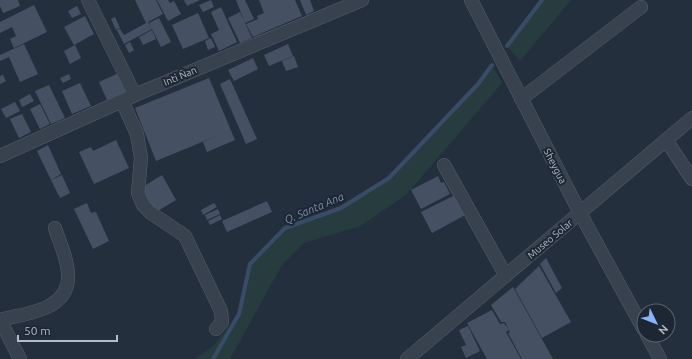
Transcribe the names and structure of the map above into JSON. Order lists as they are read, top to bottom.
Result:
{
  "streets": {
    "street": ["Inti Ñan", "Sheygua", "Museo Solar"]
  },
  "crossings": [
    ["Sheygua", "Museo Solar"]
  ],
  "water": ["Q. Santa Ana"],
  "scale_bar": "50 m",
  "north": "bottom right"
}
